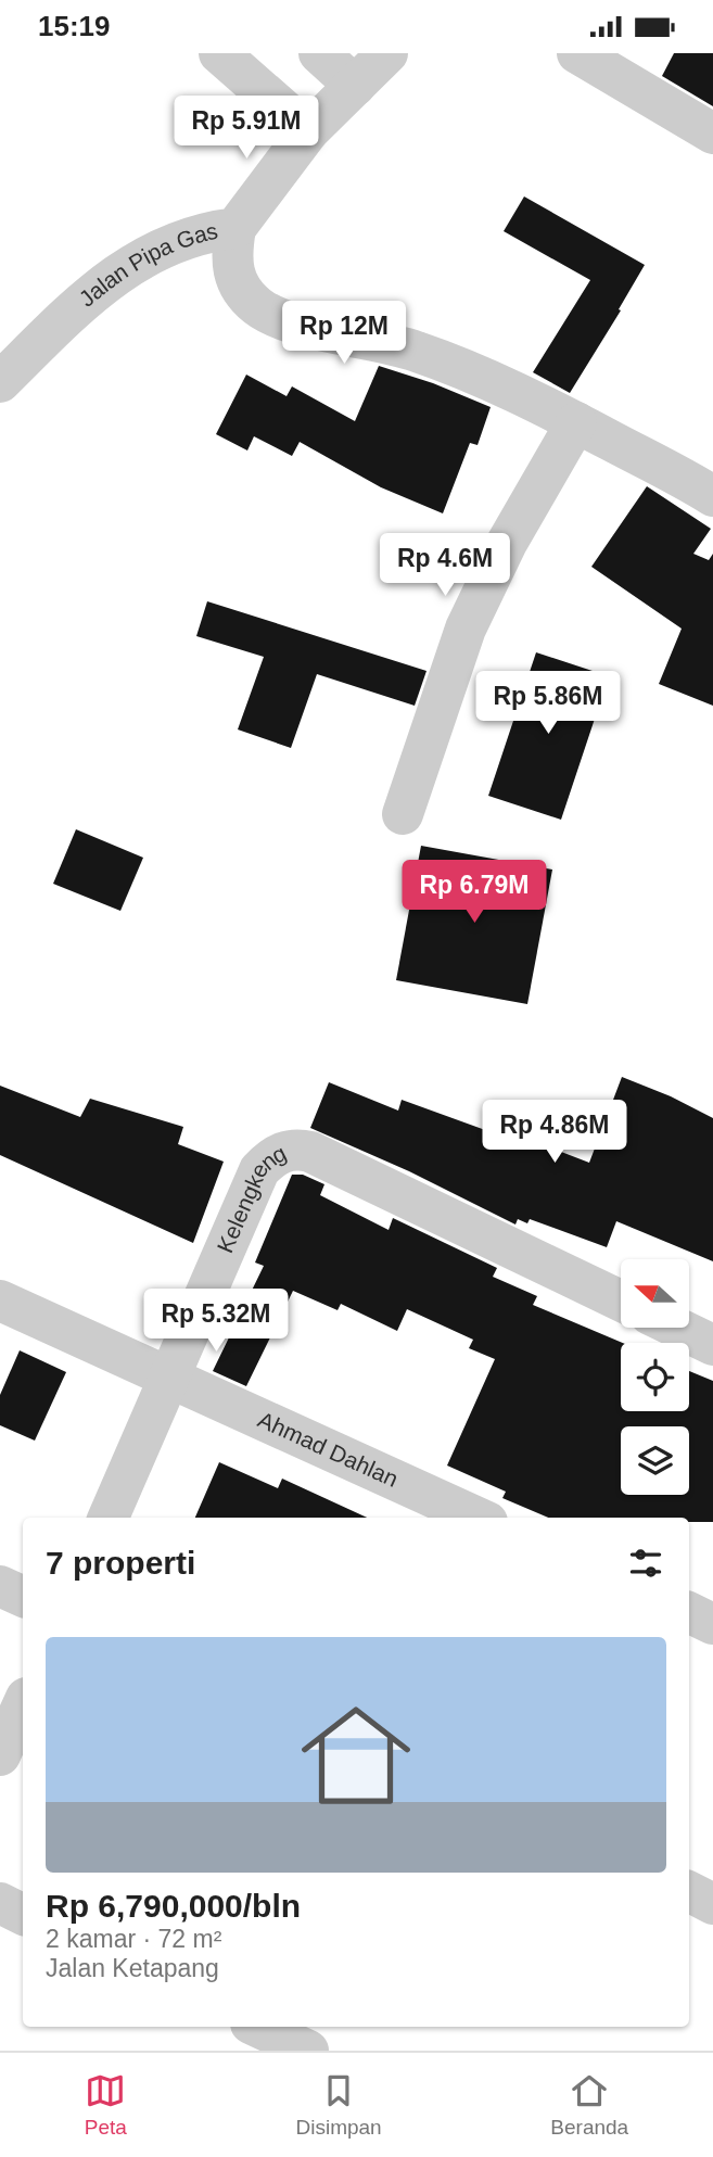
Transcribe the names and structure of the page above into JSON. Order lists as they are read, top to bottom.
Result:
{
  "streets": {
    "street": ["Jalan Pipa Gas", "Kelengkeng", "Ahmad Dahlan"]
  },
  "crossings": [
    ["Kelengkeng", "Ahmad Dahlan"]
  ],
  "north": "left",
  "page": {
    "status": "15:19",
    "price": [
      "Rp 5.91M",
      "Rp 12M",
      "Rp 4.6M",
      "Rp 5.86M",
      "Rp 6.79M",
      "Rp 4.86M",
      "Rp 5.32M"
    ],
    "heading": "7 properti",
    "list": [
      {
        "name": "Rp 6,790,000/bln",
        "note": "2 kamar · 72 m² · Jalan Ketapang"
      }
    ],
    "tabs": ["Peta", "Disimpan", "Beranda"]
  }
}
